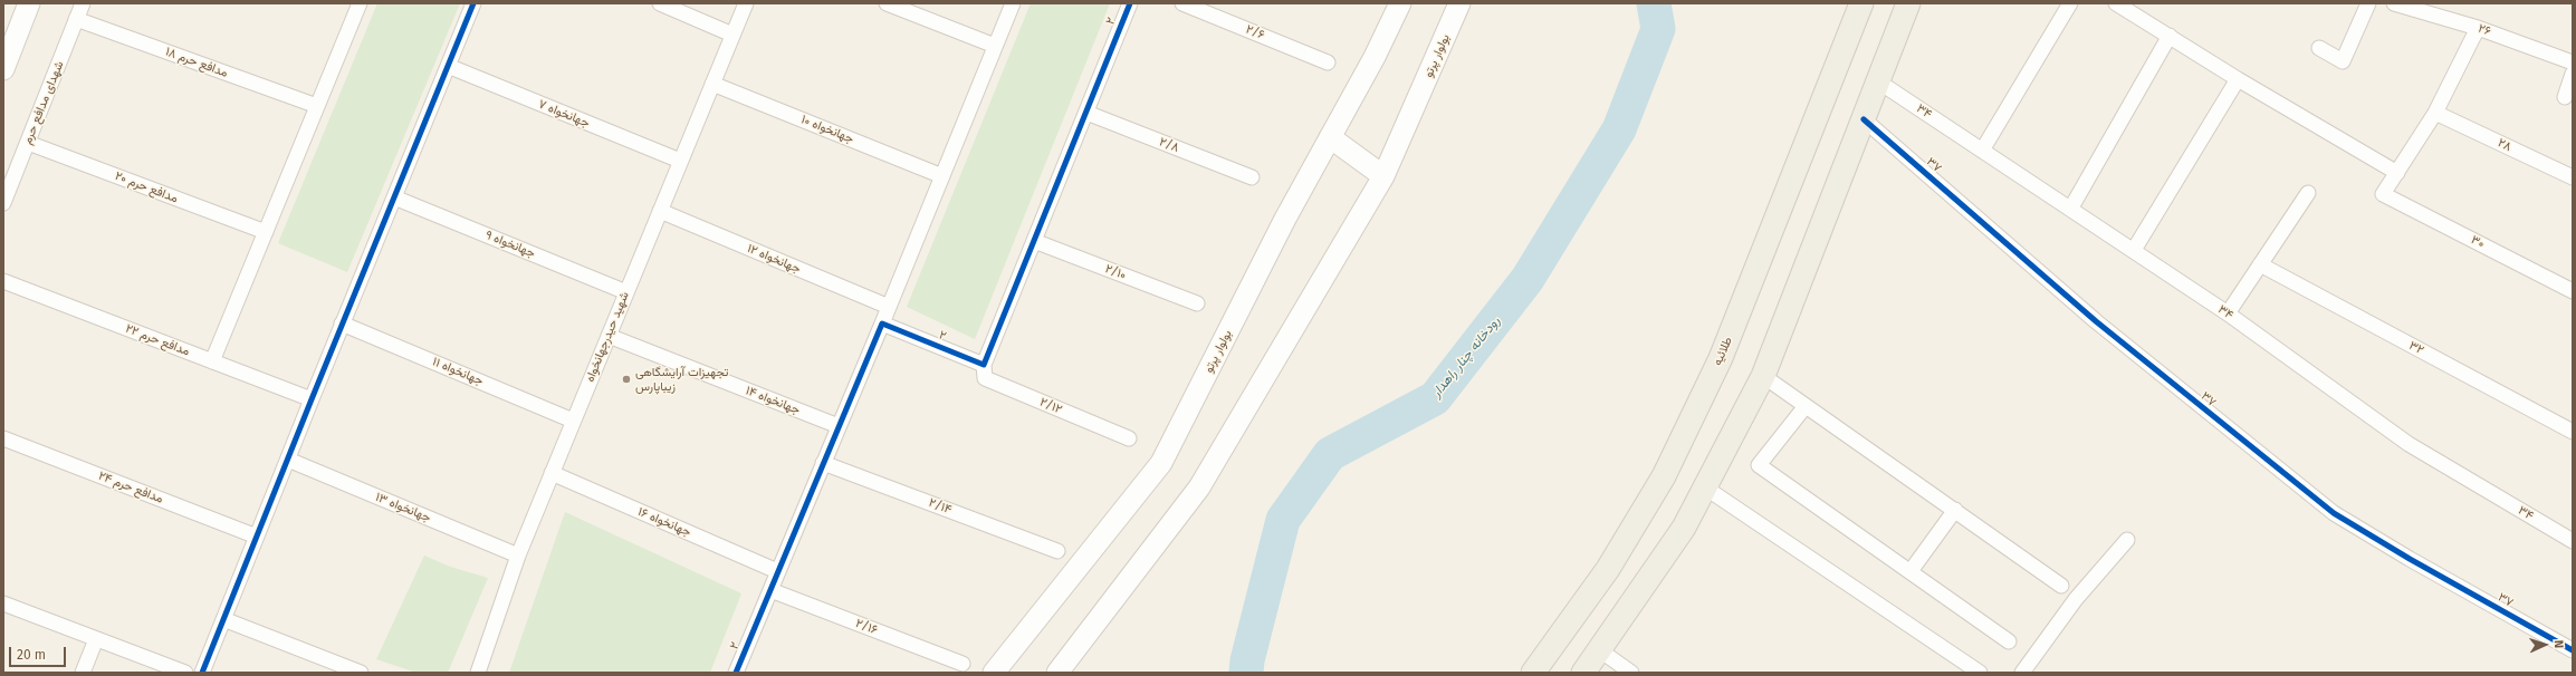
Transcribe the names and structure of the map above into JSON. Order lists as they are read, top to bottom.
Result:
{
  "streets": {
    "main road": ["بولوار پرتو", "طلائیه"],
    "street": [
      "۲",
      "۲۶",
      "۲/۶",
      "مدافع حرم ۱۸",
      "شهدای مدافع حرم",
      "۳۴",
      "جهانخواه ۷",
      "جهانخواه ۱۰",
      "۲/۸",
      "۲۸",
      "۳۷",
      "مدافع حرم ۲۰",
      "۳۰",
      "جهانخواه ۹",
      "جهانخواه ۱۲",
      "۲/۱۰",
      "شهید حیدرجهانخواه",
      "مدافع حرم ۲۲",
      "۳۲",
      "جهانخواه ۱۱",
      "جهانخواه ۱۴",
      "۲/۱۲",
      "مدافع حرم ۲۴",
      "۲/۱۴",
      "جهانخواه ۱۳",
      "جهانخواه ۱۶",
      "۲/۱۶"
    ]
  },
  "crossings": [
    ["۲", "۲/۸"],
    ["۲", "۲/۱۰"],
    ["۲", "جهانخواه ۱۴"],
    ["۲", "۲/۱۲"],
    ["۲", "۲/۱۴"],
    ["۲", "جهانخواه ۱۶"],
    ["۲", "۲/۱۶"],
    ["مدافع حرم ۱۸", "شهدای مدافع حرم"],
    ["شهدای مدافع حرم", "مدافع حرم ۲۰"],
    ["جهانخواه ۷", "شهید حیدرجهانخواه"],
    ["جهانخواه ۱۰", "شهید حیدرجهانخواه"],
    ["جهانخواه ۹", "شهید حیدرجهانخواه"],
    ["جهانخواه ۱۲", "شهید حیدرجهانخواه"],
    ["شهید حیدرجهانخواه", "جهانخواه ۱۱"],
    ["شهید حیدرجهانخواه", "جهانخواه ۱۴"],
    ["شهید حیدرجهانخواه", "جهانخواه ۱۳"],
    ["شهید حیدرجهانخواه", "جهانخواه ۱۶"]
  ],
  "water": ["رودخانه چنار راهدار"],
  "places": ["تجهیزات آرایشگاهی زیباپارس"],
  "scale_bar": "20 m",
  "north": "right"
}
